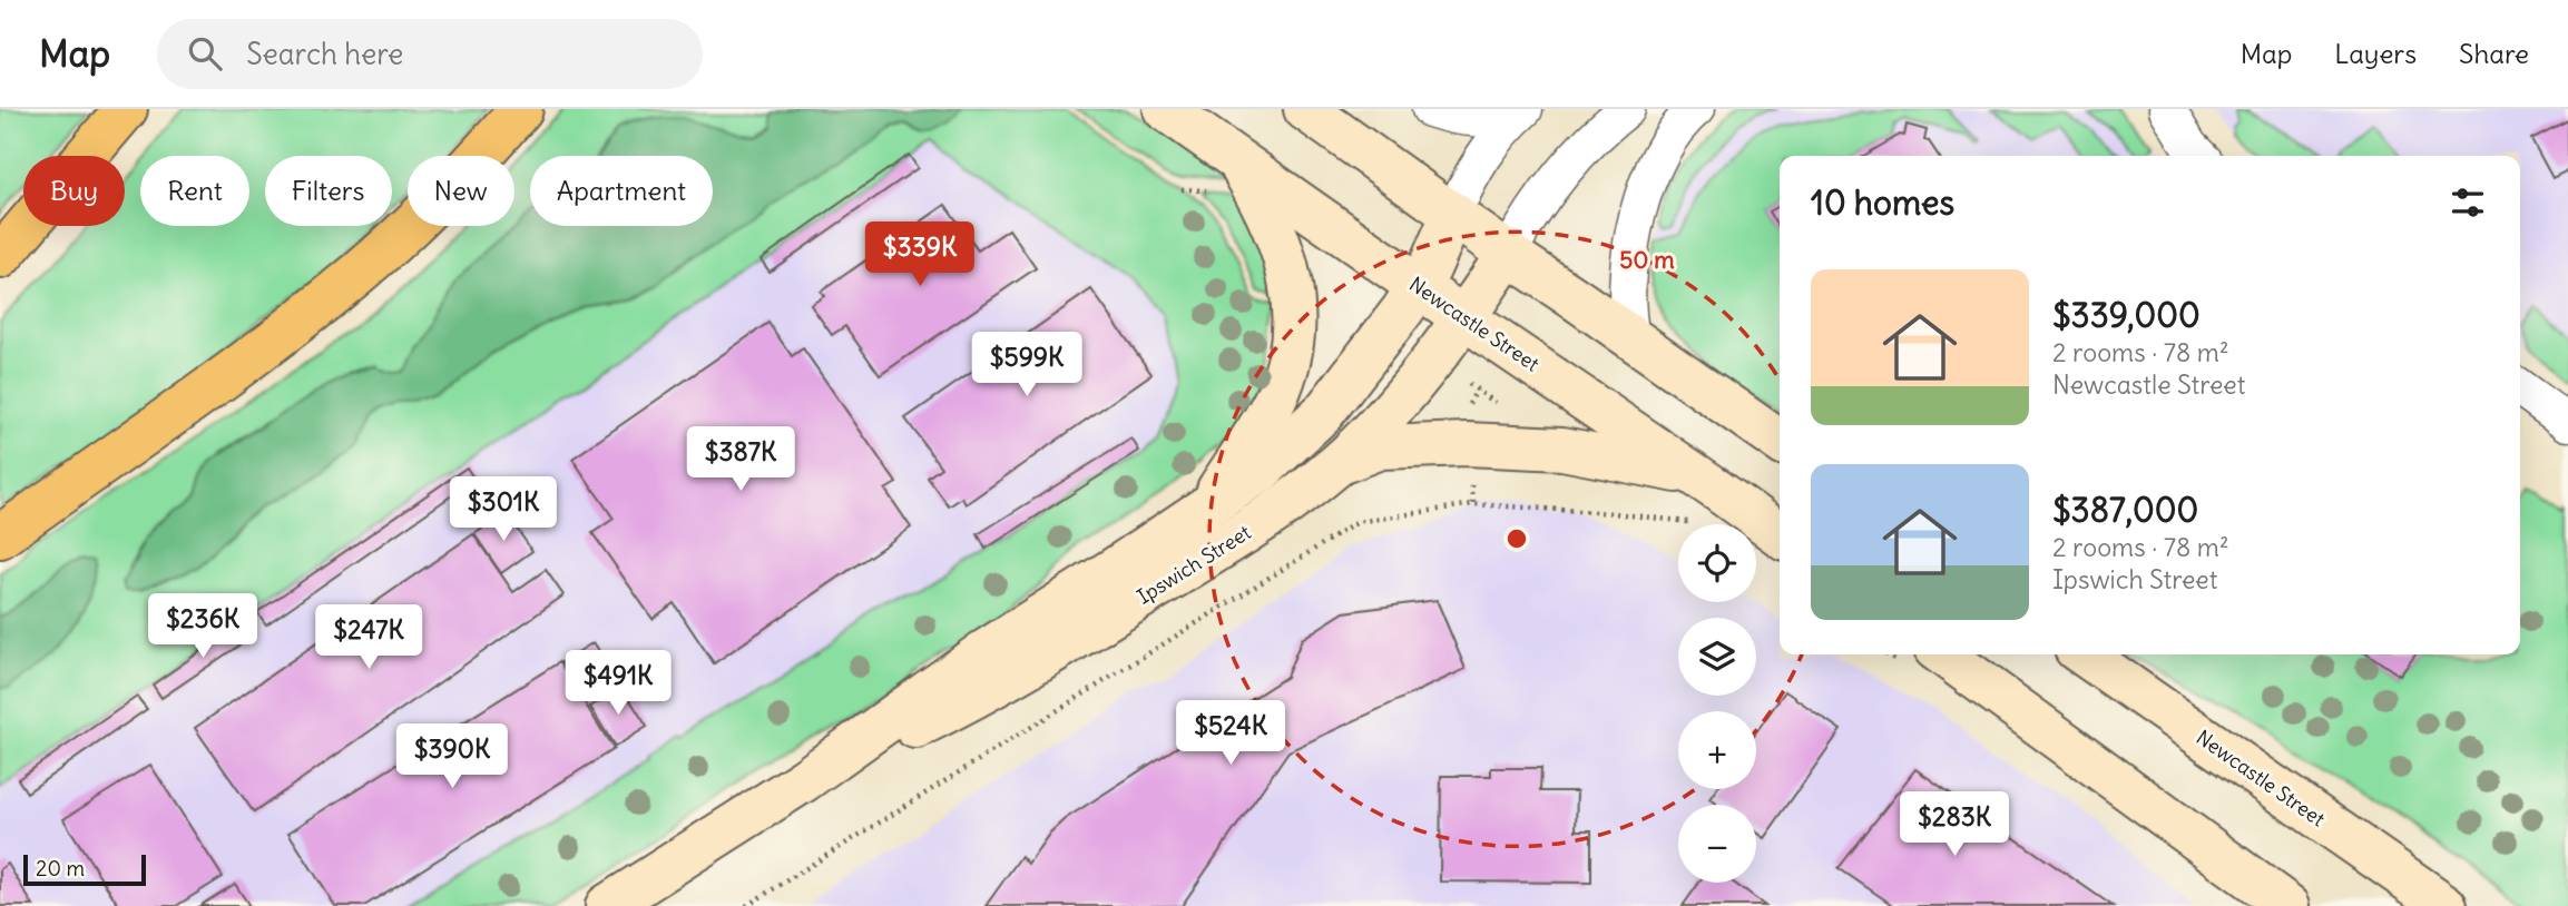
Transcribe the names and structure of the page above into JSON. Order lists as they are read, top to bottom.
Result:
{
  "streets": {
    "main road": ["Newcastle Street", "Ipswich Street"]
  },
  "crossings": [
    ["Newcastle Street", "Ipswich Street"]
  ],
  "scale_bar": "20 m",
  "page": {
    "header": "Map",
    "search": "Search here",
    "nav": ["Map", "Layers", "Share"],
    "chip": [
      "Buy",
      "Rent",
      "Filters",
      "New",
      "Apartment"
    ],
    "heading": "10 homes",
    "price": [
      "$339K",
      "$599K",
      "$387K",
      "$301K",
      "$236K",
      "$247K",
      "$491K",
      "$524K",
      "$390K",
      "$283K"
    ],
    "list": [
      {
        "name": "$339,000",
        "note": "2 rooms · 78 m² · Newcastle Street"
      },
      {
        "name": "$387,000",
        "note": "2 rooms · 78 m² · Ipswich Street"
      }
    ],
    "map_buttons": ["+", "−"],
    "scale": "20 m"
  },
  "rings": ["50 m"]
}
